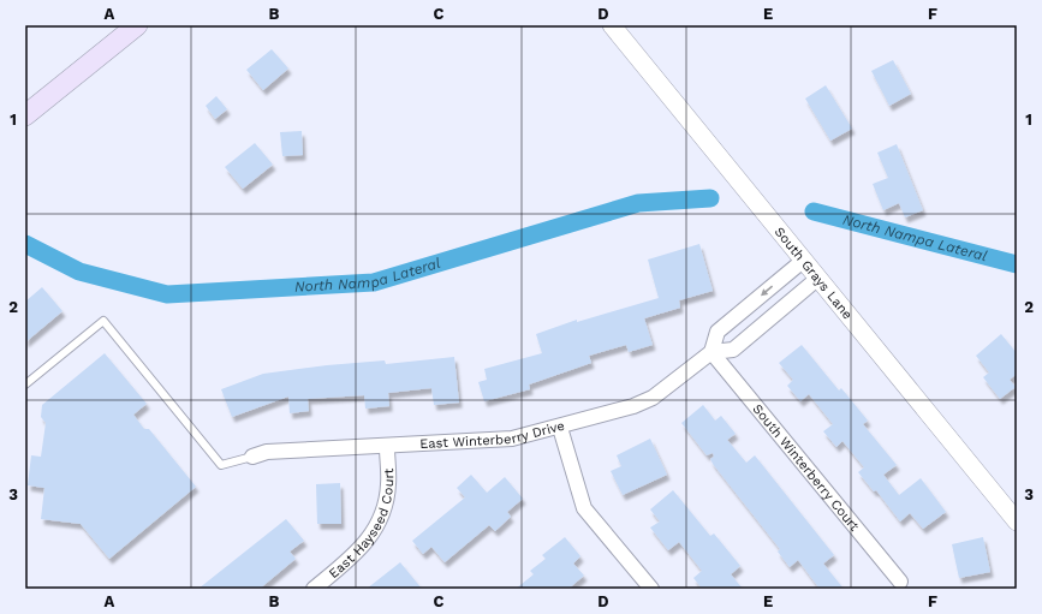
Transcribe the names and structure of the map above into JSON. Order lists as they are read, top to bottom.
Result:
{
  "streets": {
    "street": [
      "South Grays Lane",
      "East Winterberry Drive",
      "South Winterberry Court",
      "East Hayseed Court"
    ]
  },
  "crossings": [
    ["South Grays Lane", "East Winterberry Drive"],
    ["East Winterberry Drive", "South Winterberry Court"],
    ["East Winterberry Drive", "East Hayseed Court"]
  ],
  "water": ["North Nampa Lateral"],
  "grid": {
    "columns": [
      "A",
      "B",
      "C",
      "D",
      "E",
      "F"
    ],
    "rows": ["1", "2", "3"]
  }
}
